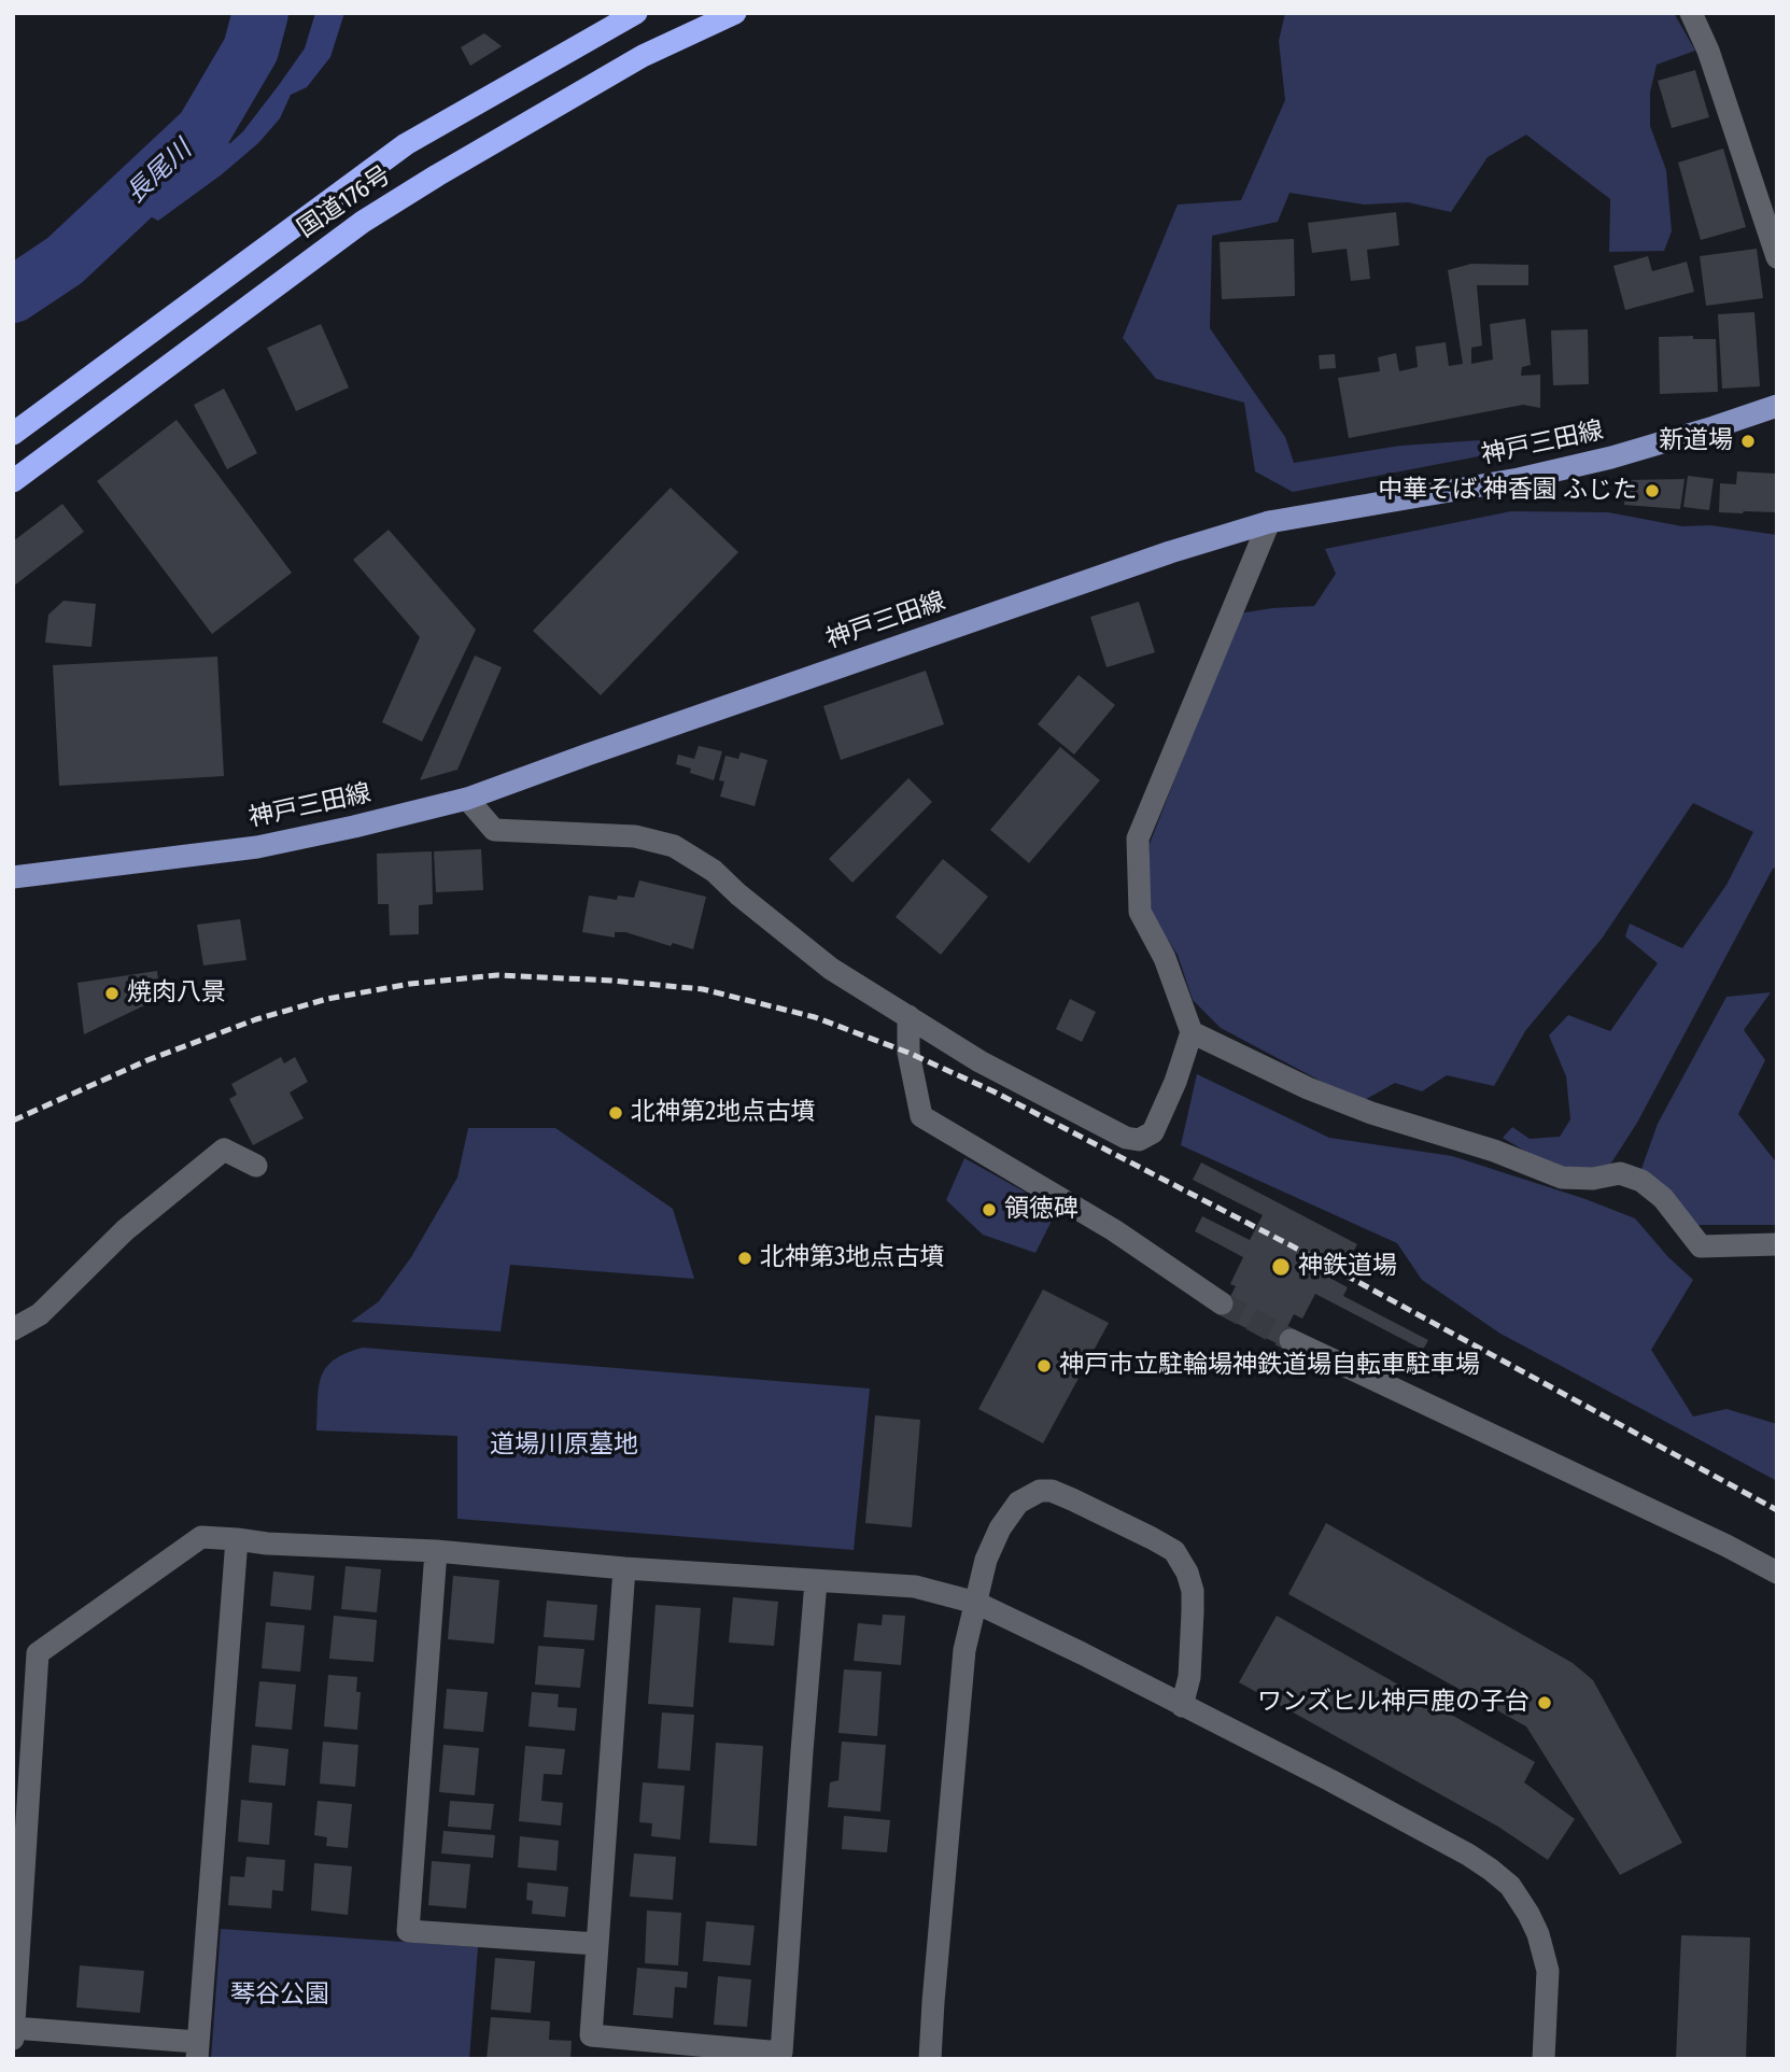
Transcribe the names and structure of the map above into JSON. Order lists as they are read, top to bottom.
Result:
{
  "streets": {
    "highway": ["国道176号"],
    "main road": ["神戸三田線"]
  },
  "water": ["長尾川"],
  "parks": ["道場川原墓地", "琴谷公園"],
  "places": [
    "新道場",
    "中華そば 神香園 ふじた",
    "焼肉八景",
    "北神第2地点古墳",
    "領徳碑",
    "北神第3地点古墳",
    "神鉄道場",
    "神戸市立駐輪場神鉄道場自転車駐車場",
    "ワンズヒル神戸鹿の子台"
  ]
}
